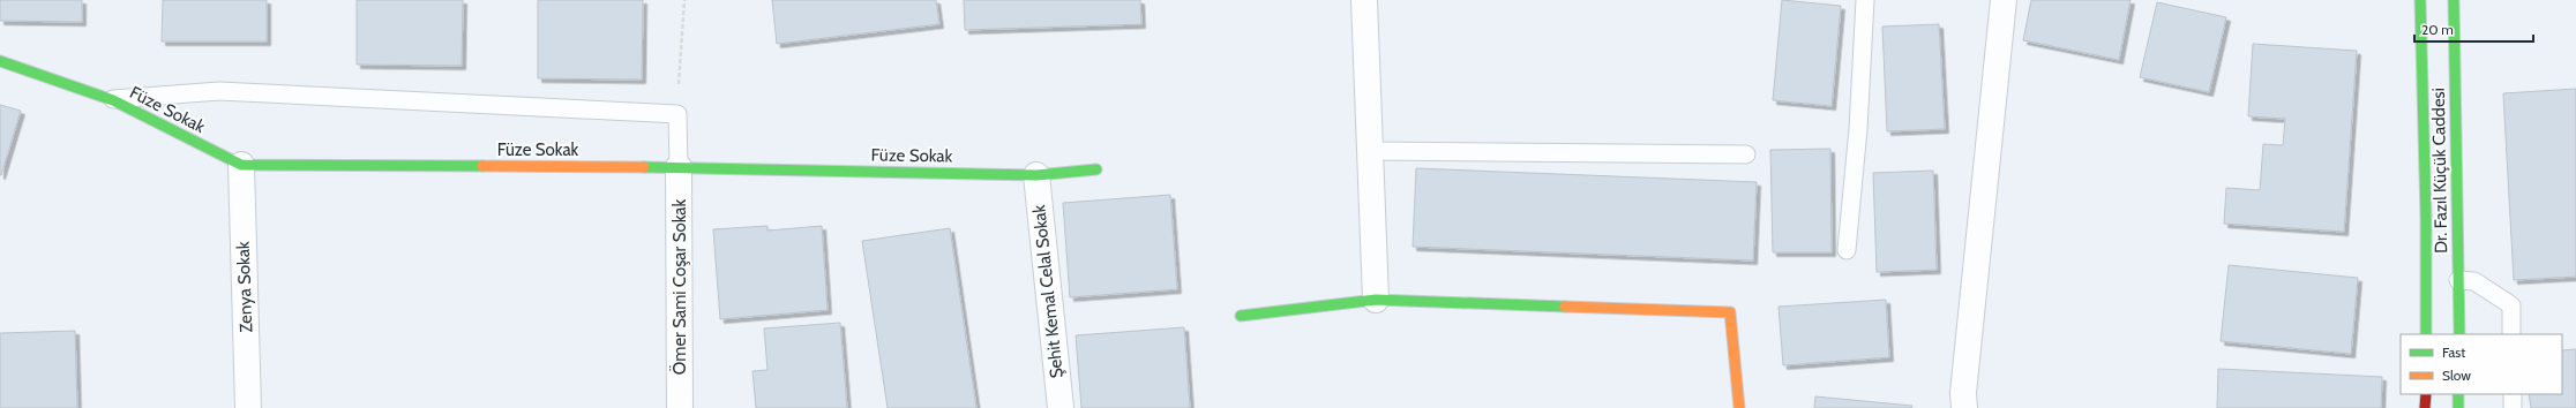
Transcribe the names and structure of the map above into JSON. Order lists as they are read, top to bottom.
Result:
{
  "streets": {
    "street": [
      "Füze Sokak",
      "Dr. Fazıl Küçük Caddesi",
      "Zenya Sokak",
      "Ömer Sami Coşar Sokak",
      "Şehit Kemal Celal Sokak"
    ]
  },
  "crossings": [
    ["Füze Sokak", "Zenya Sokak"],
    ["Füze Sokak", "Ömer Sami Coşar Sokak"],
    ["Füze Sokak", "Şehit Kemal Celal Sokak"]
  ],
  "legend": ["Fast", "Slow"],
  "scale_bar": "20 m"
}
